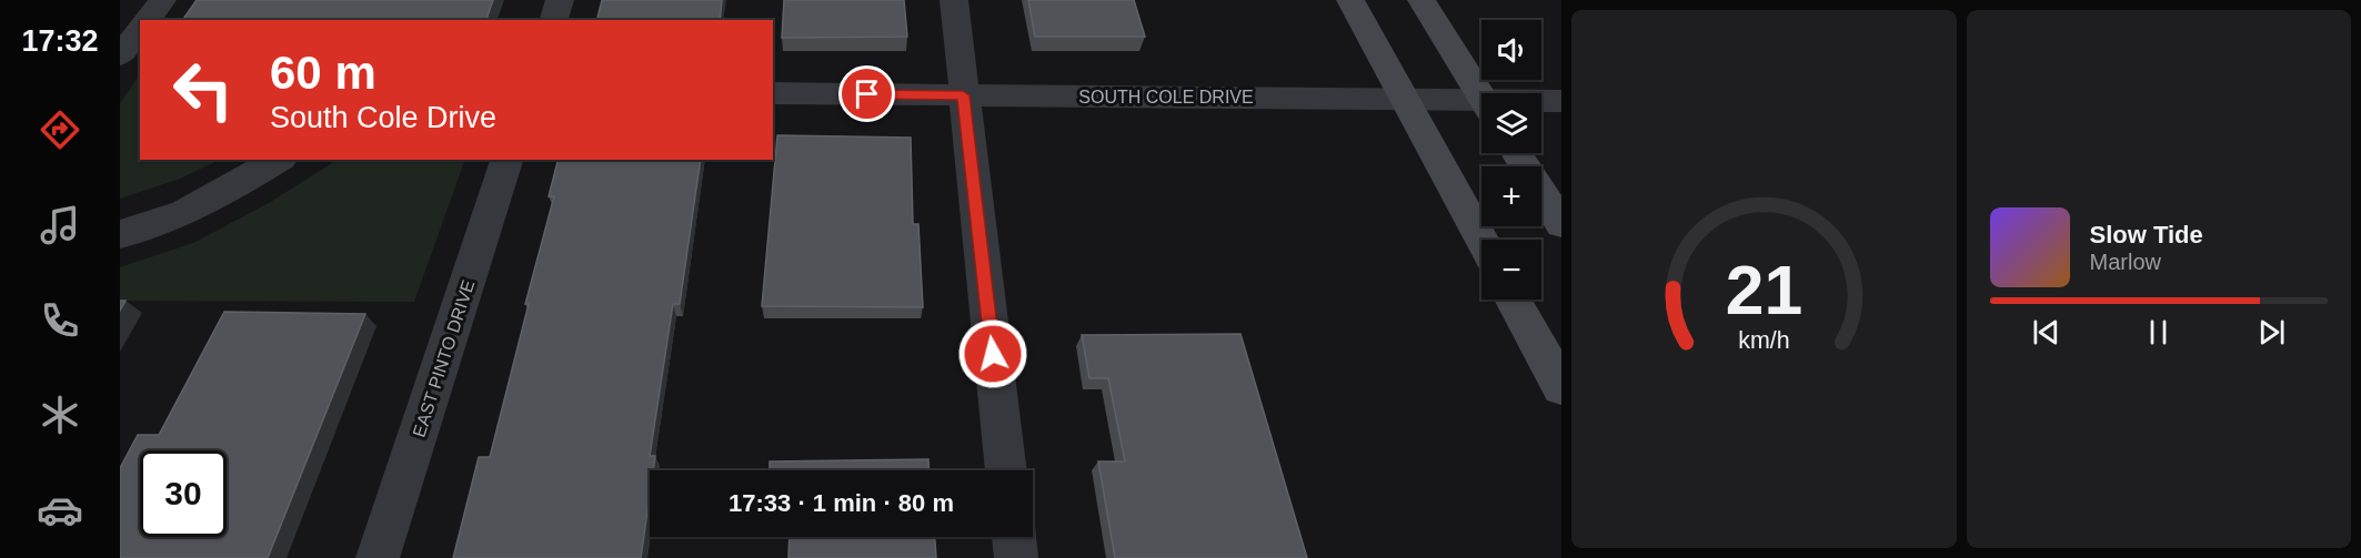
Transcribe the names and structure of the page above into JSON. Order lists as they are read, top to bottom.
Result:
{
  "streets": {
    "street": ["SOUTH COLE DRIVE", "EAST PINTO DRIVE"]
  },
  "page": {
    "tabs": "17:32",
    "map_buttons": ["+", "−"],
    "turn": ["60 m", "South Cole Drive"],
    "song": ["Slow Tide", "Marlow"],
    "limit": "30",
    "trip": "17:33 · 1 min · 80 m",
    "gauge": ["21", "km/h"]
  }
}
